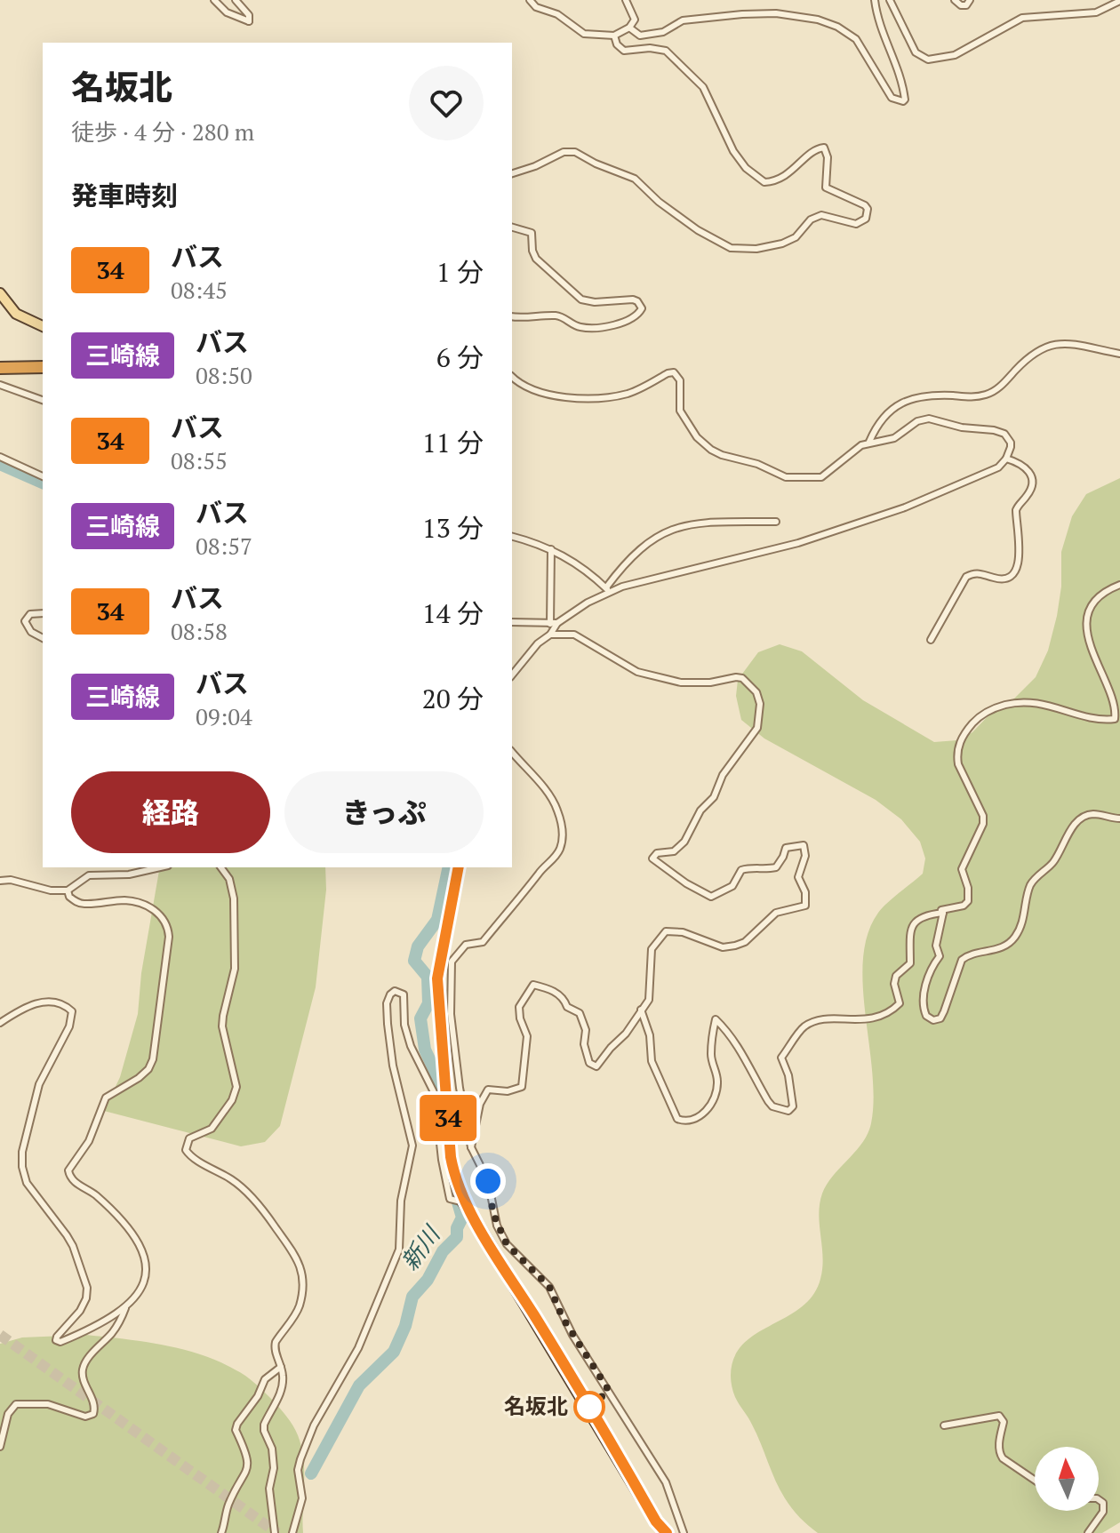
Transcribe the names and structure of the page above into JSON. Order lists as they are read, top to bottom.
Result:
{
  "water": ["新川"],
  "places": ["名坂北"],
  "lines": ["bus line 34"],
  "north": "top",
  "page": {
    "on_map": "34",
    "heading": [
      ["名坂北", "徒歩 · 4 分 · 280 m"],
      "発車時刻"
    ],
    "list": [
      {
        "mark": "34",
        "name": "バス",
        "note": "08:45",
        "value": "1 分"
      },
      {
        "mark": "三崎線",
        "name": "バス",
        "note": "08:50",
        "value": "6 分"
      },
      {
        "mark": "34",
        "name": "バス",
        "note": "08:55",
        "value": "11 分"
      },
      {
        "mark": "三崎線",
        "name": "バス",
        "note": "08:57",
        "value": "13 分"
      },
      {
        "mark": "34",
        "name": "バス",
        "note": "08:58",
        "value": "14 分"
      },
      {
        "mark": "三崎線",
        "name": "バス",
        "note": "09:04",
        "value": "20 分"
      }
    ],
    "buttons": ["経路", "きっぷ"]
  }
}
